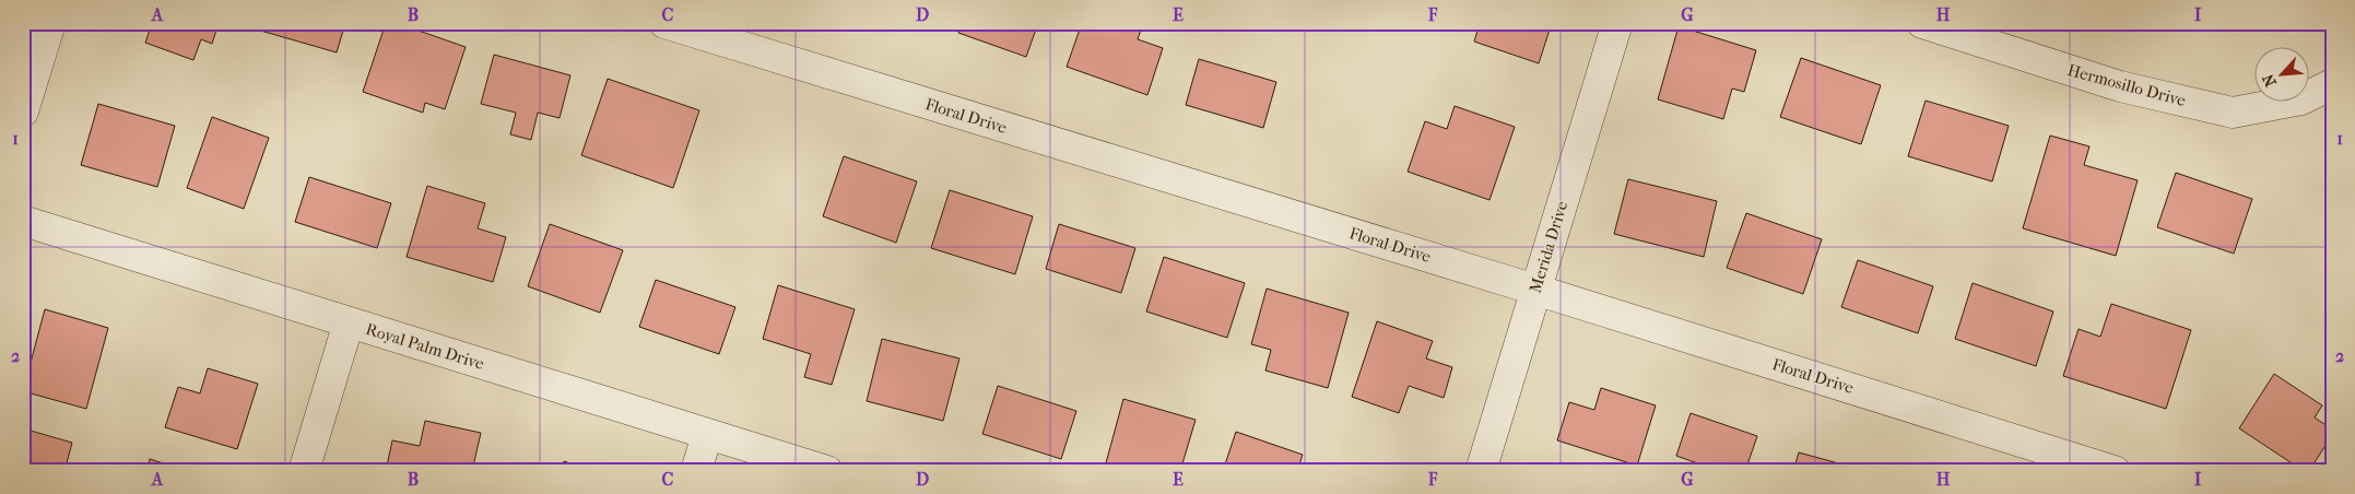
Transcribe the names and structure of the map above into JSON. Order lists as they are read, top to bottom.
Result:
{
  "streets": {
    "street": [
      "Hermosillo Drive",
      "Floral Drive",
      "Merida Drive",
      "Royal Palm Drive"
    ]
  },
  "crossings": [
    ["Floral Drive", "Merida Drive"]
  ],
  "north": "bottom left",
  "grid": {
    "columns": [
      "A",
      "B",
      "C",
      "D",
      "E",
      "F",
      "G",
      "H",
      "I"
    ],
    "rows": ["1", "2"]
  }
}
